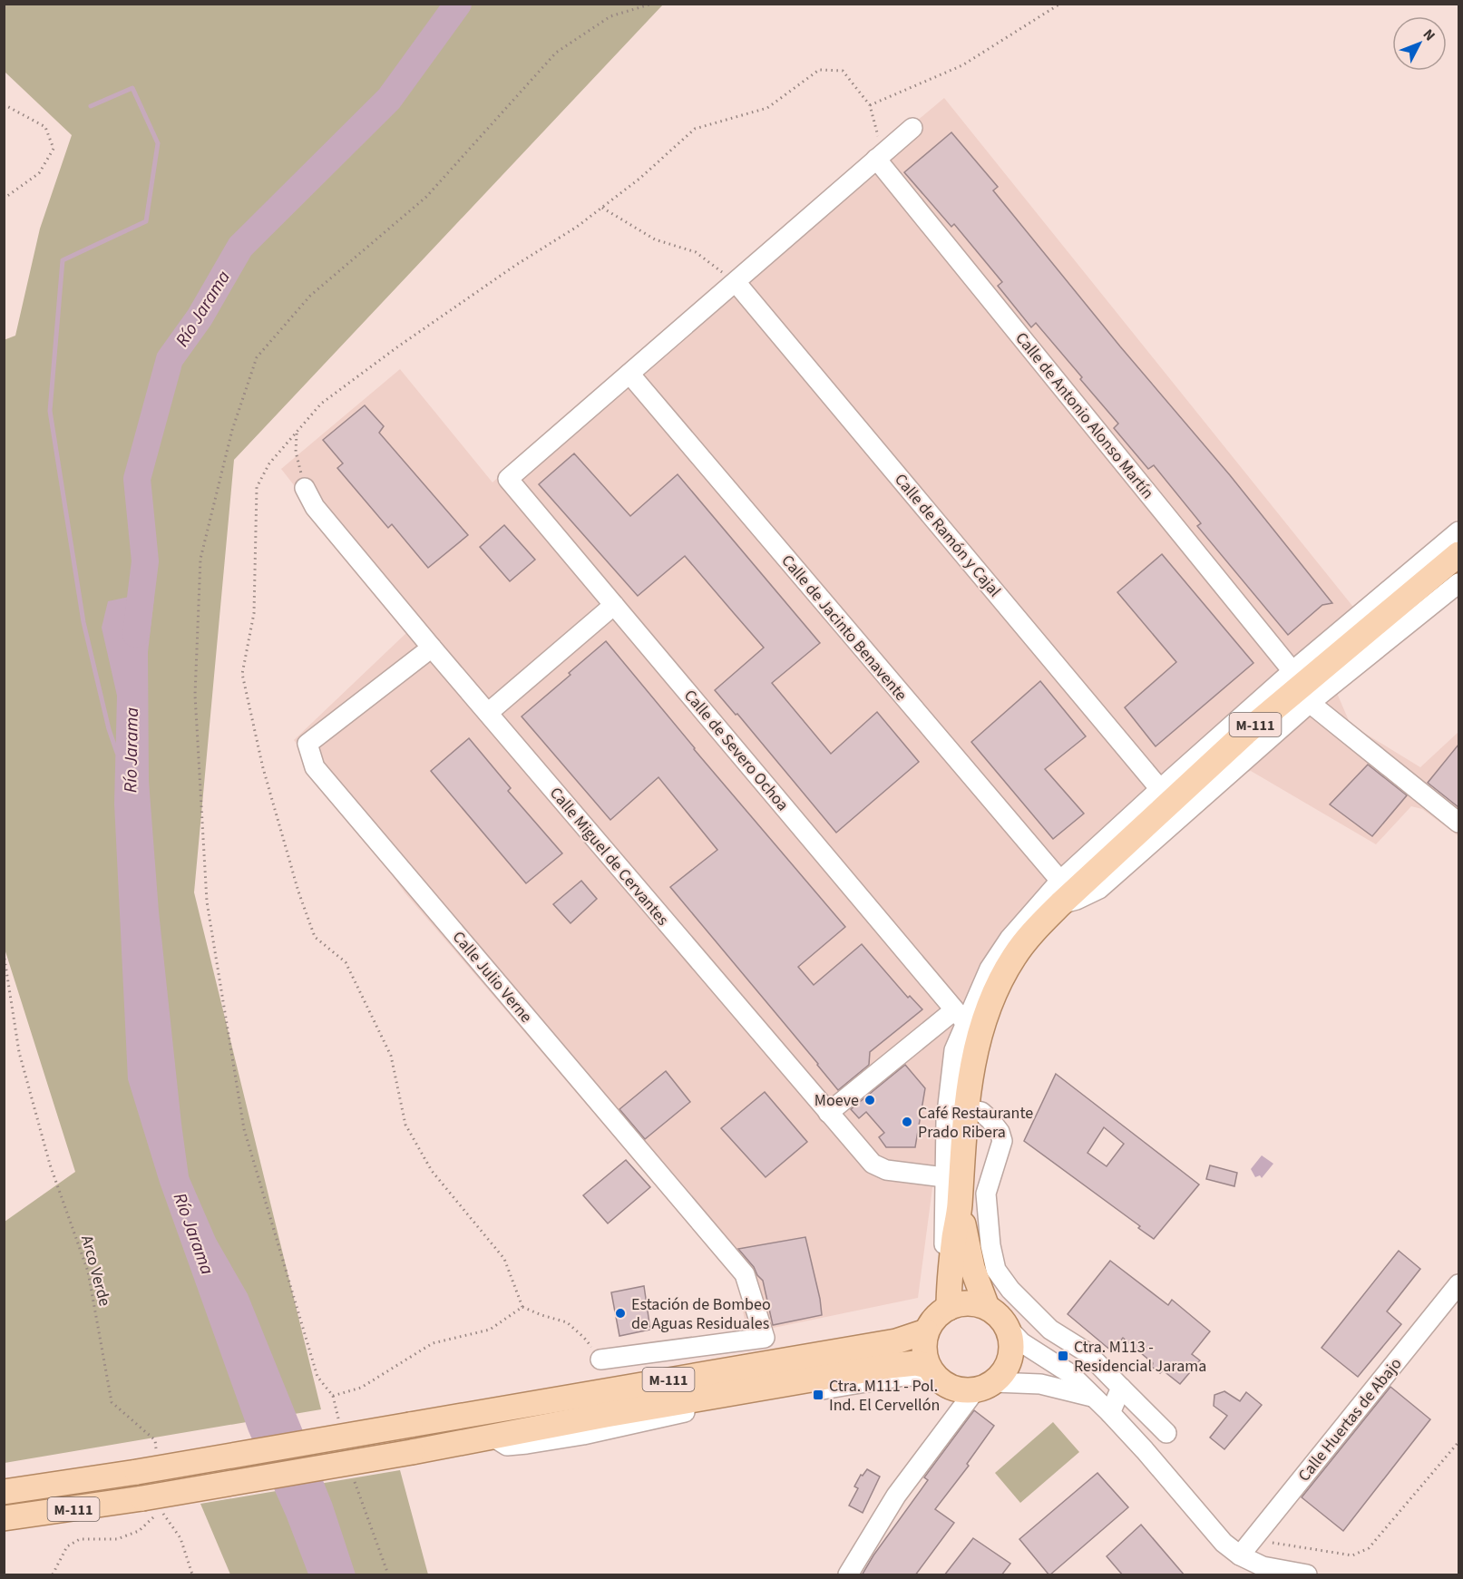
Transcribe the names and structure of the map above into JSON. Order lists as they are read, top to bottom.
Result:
{
  "streets": {
    "main road": ["M-111"],
    "street": [
      "Calle de Antonio Alonso Martín",
      "Calle de Ramón y Cajal",
      "Calle de Jacinto Benavente",
      "Calle de Severo Ochoa",
      "Calle Miguel de Cervantes",
      "Calle Julio Verne",
      "Calle Huertas de Abajo"
    ],
    "path": ["Arco Verde"]
  },
  "crossings": [
    ["Calle de Jacinto Benavente", "M-111"],
    ["Calle de Jacinto Benavente", "Calle de Severo Ochoa"],
    ["Calle Miguel de Cervantes", "Calle Julio Verne"]
  ],
  "water": ["Río Jarama"],
  "places": {
    "other": ["Moeve", "Café Restaurante Prado Ribera", "Estación de Bombeo de Aguas Residuales"],
    "transit": ["Ctra. M113 - Residencial Jarama", "Ctra. M111 - Pol. Ind. El Cervellón"]
  },
  "north": "top right"
}
